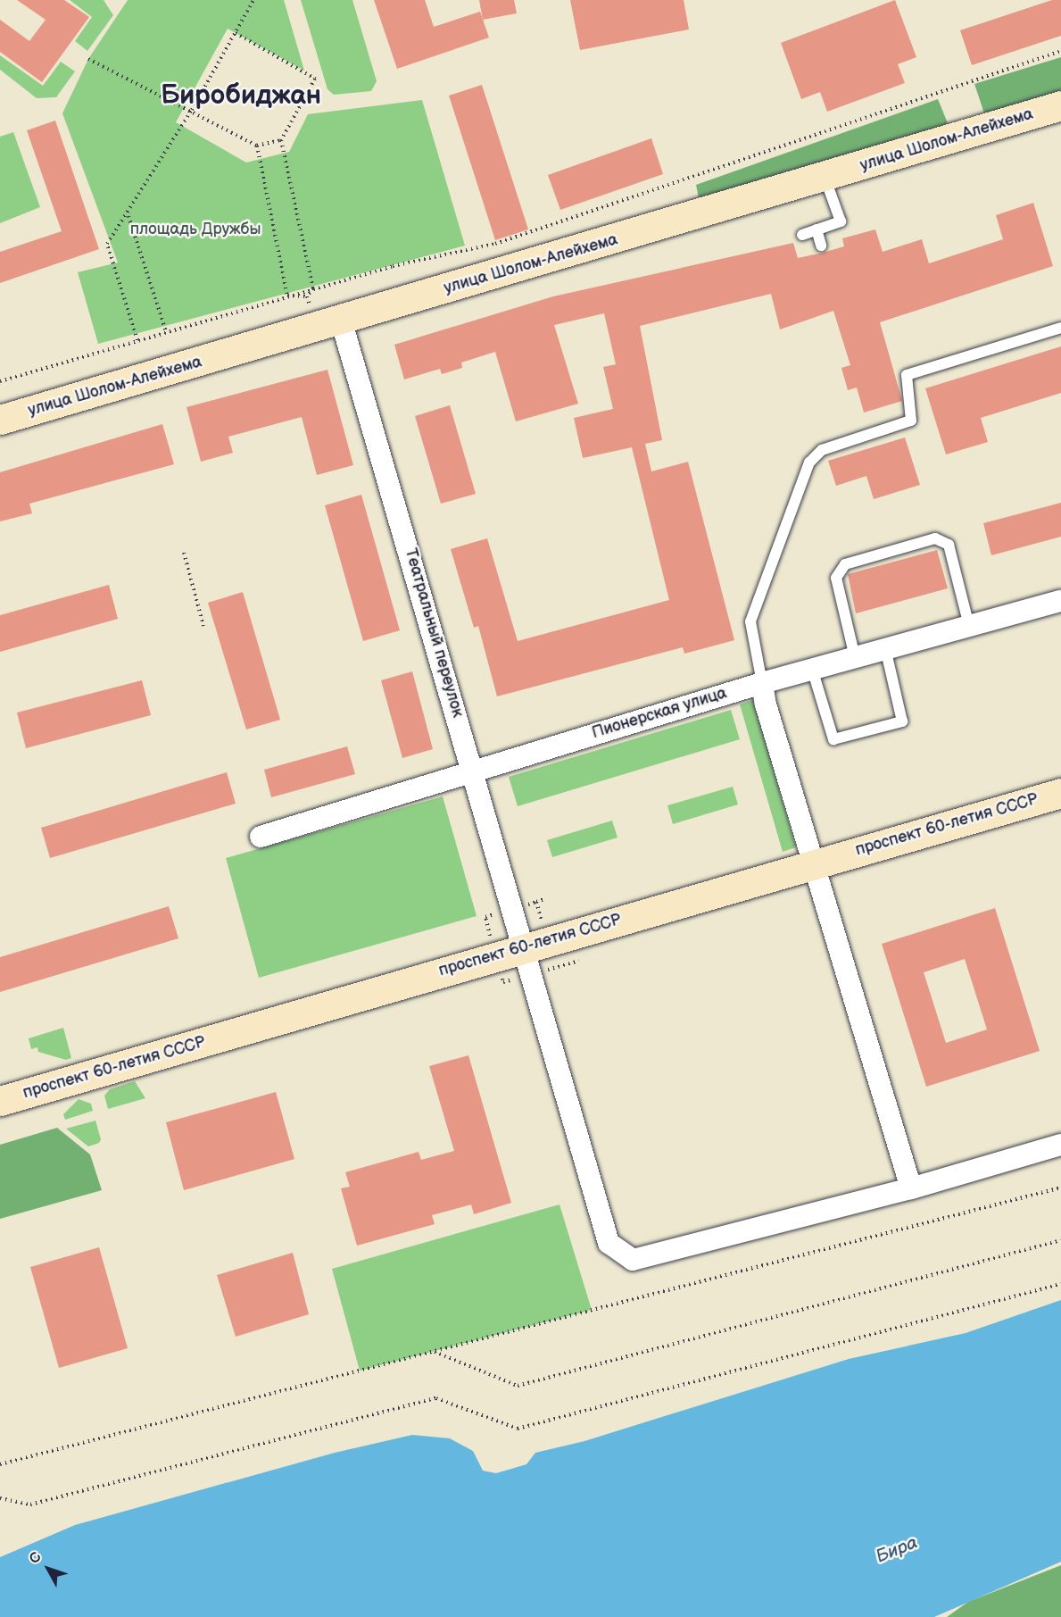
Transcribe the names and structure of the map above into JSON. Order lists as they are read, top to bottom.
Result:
{
  "streets": {
    "main road": ["улица Шолом-Алейхема", "проспект 60-летия СССР"],
    "street": ["Театральный переулок", "Пионерская улица"]
  },
  "crossings": [
    ["улица Шолом-Алейхема", "Театральный переулок"],
    ["Театральный переулок", "Пионерская улица"],
    ["Театральный переулок", "проспект 60-летия СССР"]
  ],
  "districts": ["Биробиджан"],
  "water": ["Бира"],
  "parks": ["площадь Дружбы"],
  "north": "top left"
}
